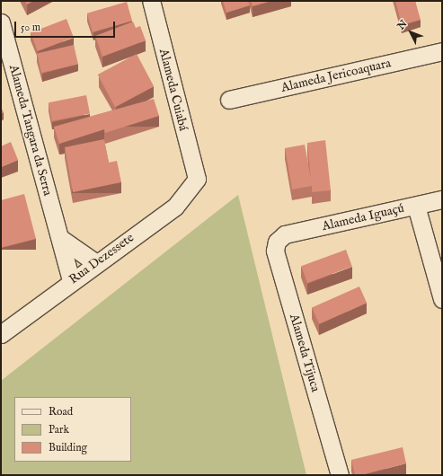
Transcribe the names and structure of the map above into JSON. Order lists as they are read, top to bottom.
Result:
{
  "streets": {
    "street": [
      "Alameda Jericoaquara",
      "Alameda Cuiabá",
      "Alameda Tangara da Serra",
      "Alameda Iguaçú",
      "Rua Dezessete",
      "Alameda Tijuca"
    ]
  },
  "crossings": [
    ["Alameda Cuiabá", "Rua Dezessete"],
    ["Alameda Tangara da Serra", "Rua Dezessete"],
    ["Alameda Iguaçú", "Alameda Tijuca"]
  ],
  "legend": ["Road", "Park", "Building"],
  "scale_bar": "50 m",
  "north": "top left"
}
